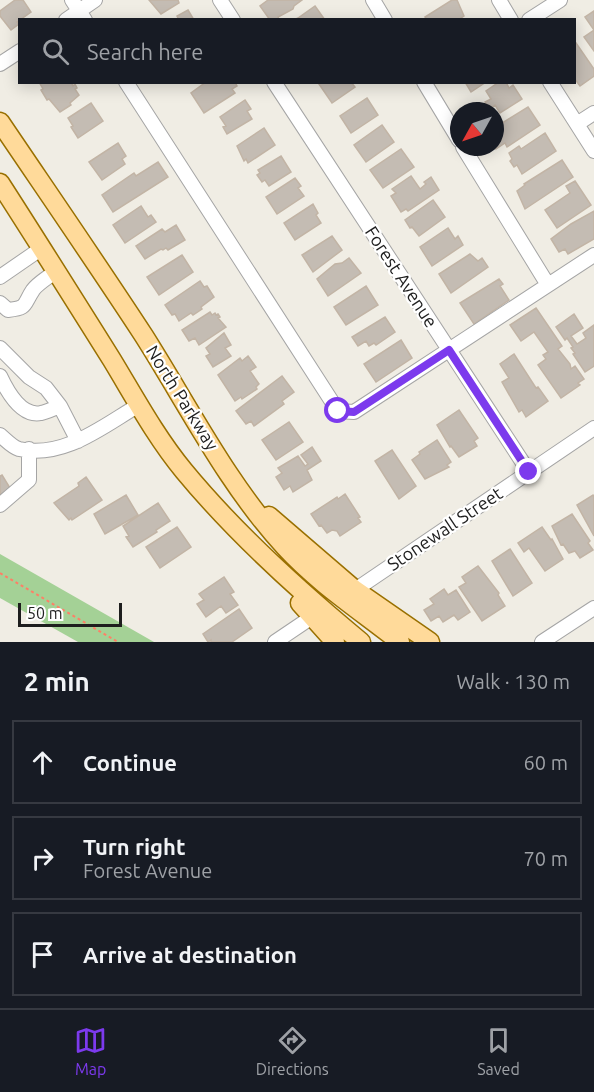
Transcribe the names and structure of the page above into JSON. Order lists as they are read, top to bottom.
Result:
{
  "streets": {
    "main road": ["North Parkway"],
    "street": ["Forest Avenue", "Stonewall Street"]
  },
  "crossings": [
    ["Forest Avenue", "Stonewall Street"]
  ],
  "scale_bar": "50 m",
  "north": "bottom left",
  "page": {
    "search": "Search here",
    "scale": "50 m",
    "heading": ["2 min", "Walk · 130 m"],
    "list": [
      ["Continue", "60 m"],
      ["Turn right", "Forest Avenue", "70 m"],
      "Arrive at destination"
    ],
    "nav": ["Map", "Directions", "Saved"]
  }
}
